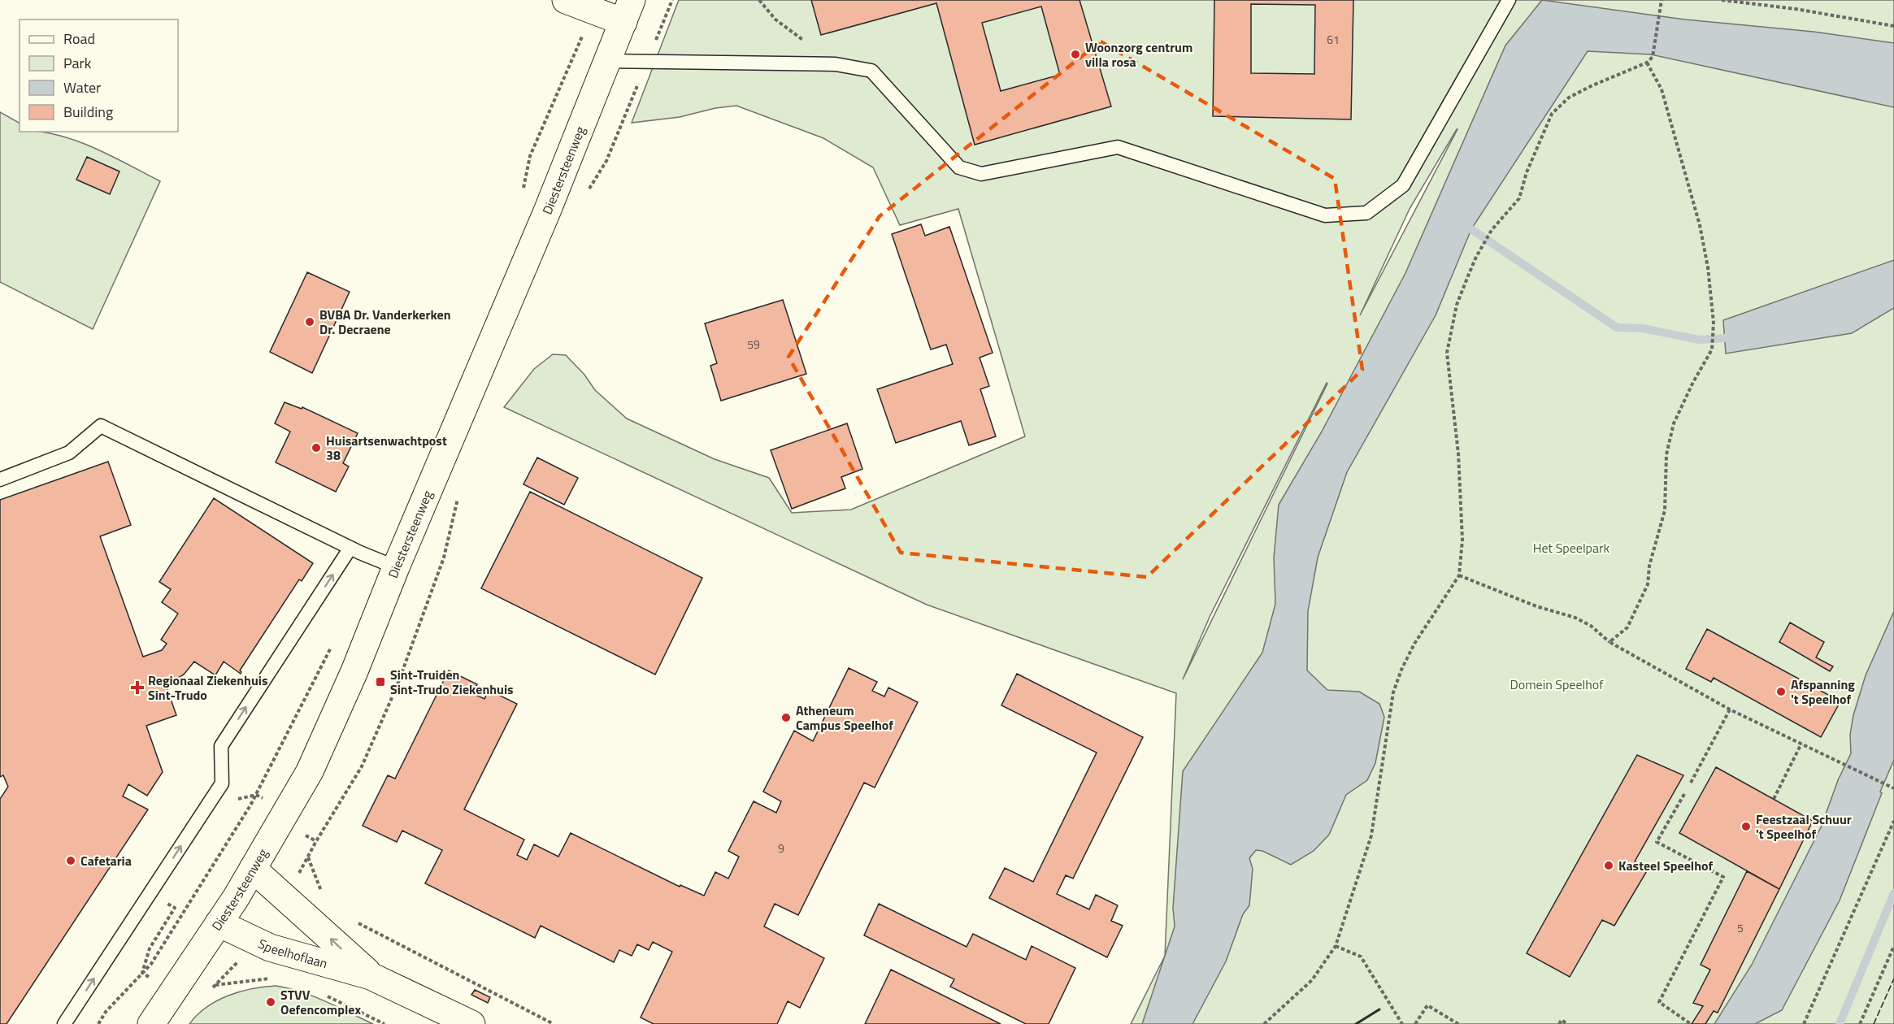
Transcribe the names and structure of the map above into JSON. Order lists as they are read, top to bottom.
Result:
{
  "streets": {
    "main road": ["Diestersteenweg", "Speelhoflaan"]
  },
  "crossings": [
    ["Diestersteenweg", "Speelhoflaan"]
  ],
  "parks": ["Het Speelpark", "Domein Speelhof"],
  "places": {
    "other": [
      "Woonzorg centrum villa rosa",
      "BVBA Dr. Vanderkerken Dr. Decraene",
      "Huisartsenwachtpost 38",
      "Afspanning 't Speelhof",
      "Atheneum Campus Speelhof",
      "Feestzaal Schuur 't Speelhof",
      "Cafetaria",
      "Kasteel Speelhof",
      "STVV Oefencomplex"
    ],
    "transit": ["Sint-Truiden Sint-Trudo Ziekenhuis"],
    "health": ["Regionaal Ziekenhuis Sint-Trudo"]
  },
  "house_numbers": [
    "61",
    "59",
    "9",
    "5"
  ],
  "legend": [
    "Road",
    "Park",
    "Water",
    "Building"
  ]
}
